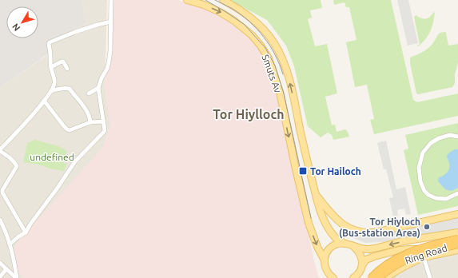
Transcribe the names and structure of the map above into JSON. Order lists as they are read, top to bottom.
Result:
{
  "streets": {
    "highway": ["Ring Road"],
    "main road": ["Smuts Av"]
  },
  "districts": ["Tor Hiylloch"],
  "parks": ["undefined"],
  "places": {
    "transit": ["Tor Hailoch"],
    "other": ["Tor Hiyloch (Bus-station Area)"]
  },
  "north": "bottom left"
}
